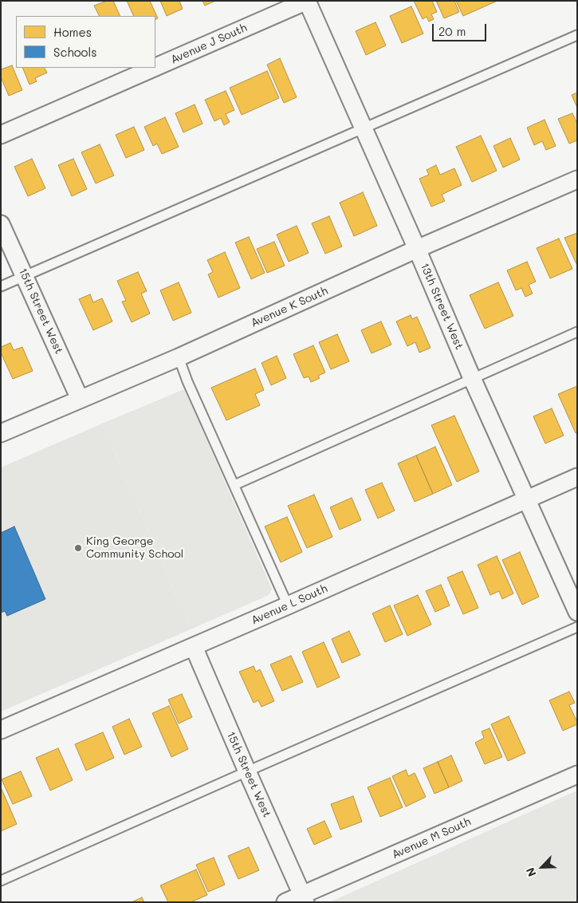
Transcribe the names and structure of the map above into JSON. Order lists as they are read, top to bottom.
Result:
{
  "streets": {
    "street": [
      "Avenue J South",
      "13th Street West",
      "Avenue K South",
      "15th Street West",
      "Avenue L South",
      "Avenue M South"
    ]
  },
  "crossings": [
    ["Avenue J South", "13th Street West"],
    ["13th Street West", "Avenue K South"],
    ["13th Street West", "Avenue L South"],
    ["Avenue K South", "15th Street West"],
    ["15th Street West", "Avenue L South"],
    ["15th Street West", "Avenue M South"]
  ],
  "places": ["King George Community School"],
  "legend": ["Homes", "Schools"],
  "scale_bar": "20 m",
  "north": "bottom left"
}
